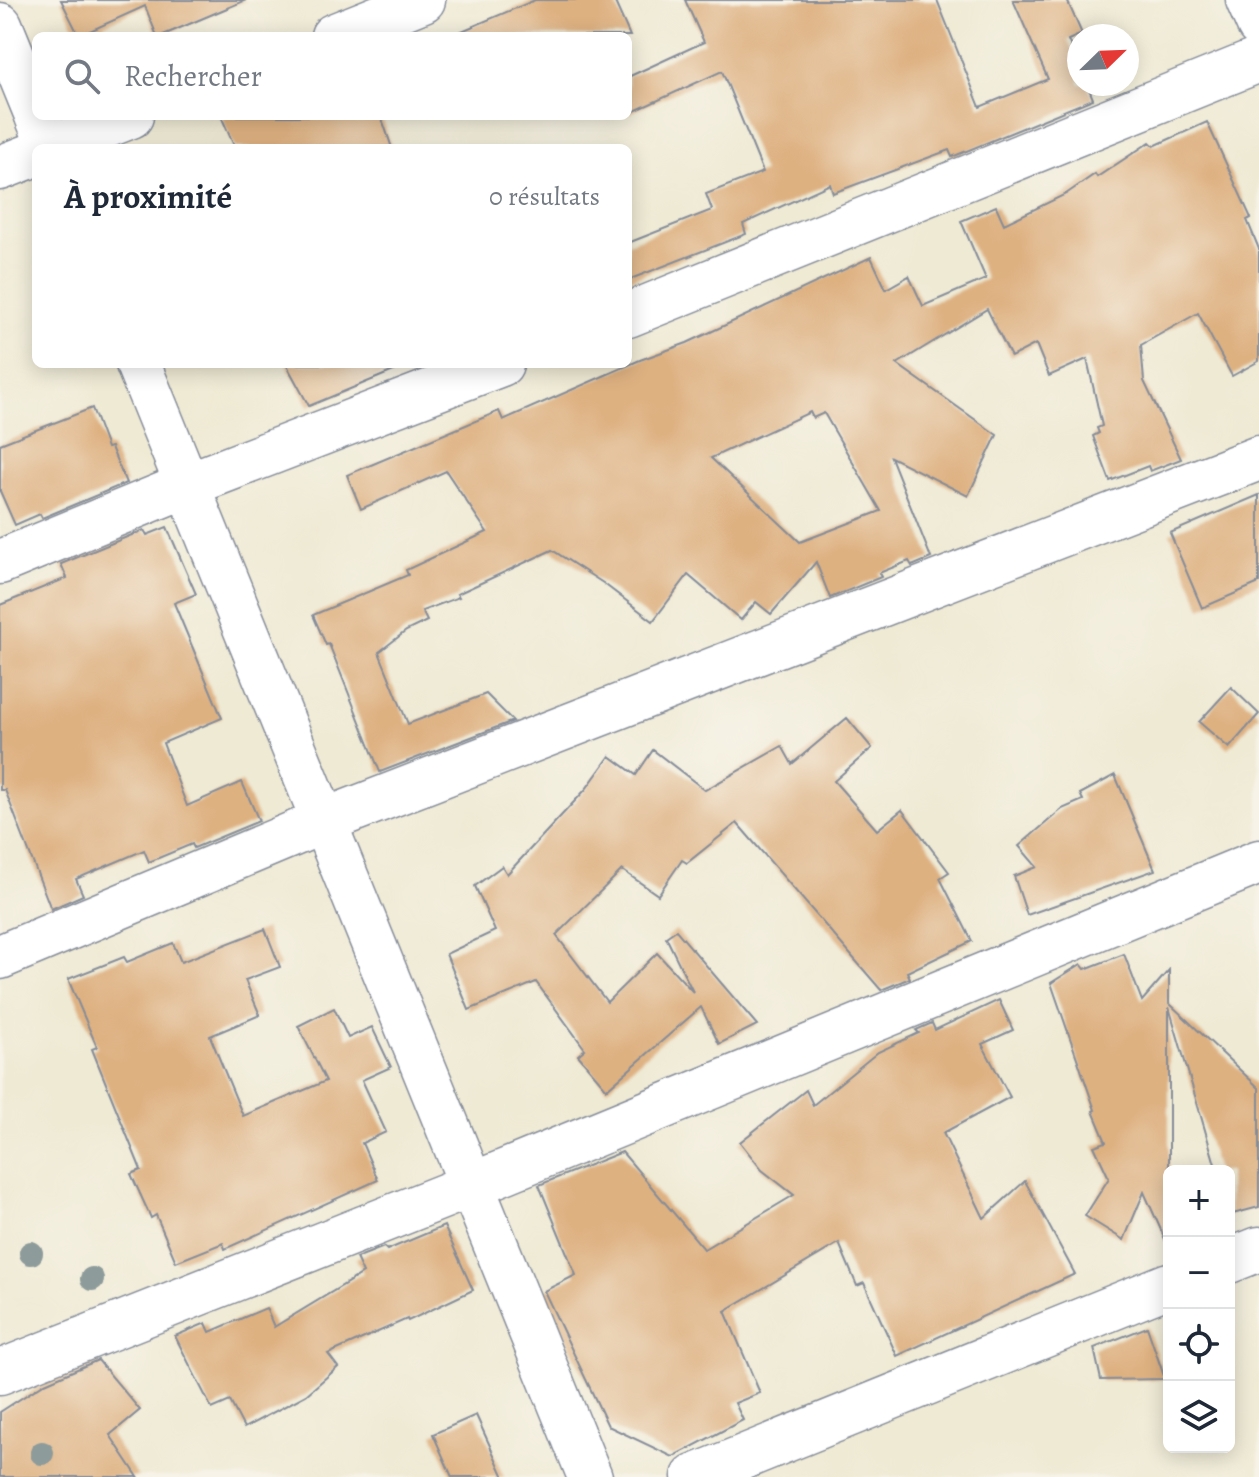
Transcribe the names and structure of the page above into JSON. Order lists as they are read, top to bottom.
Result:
{
  "north": "top right",
  "page": {
    "search": "Rechercher",
    "heading": ["À proximité", "0 résultats"],
    "map_buttons": ["+", "−"]
  }
}
